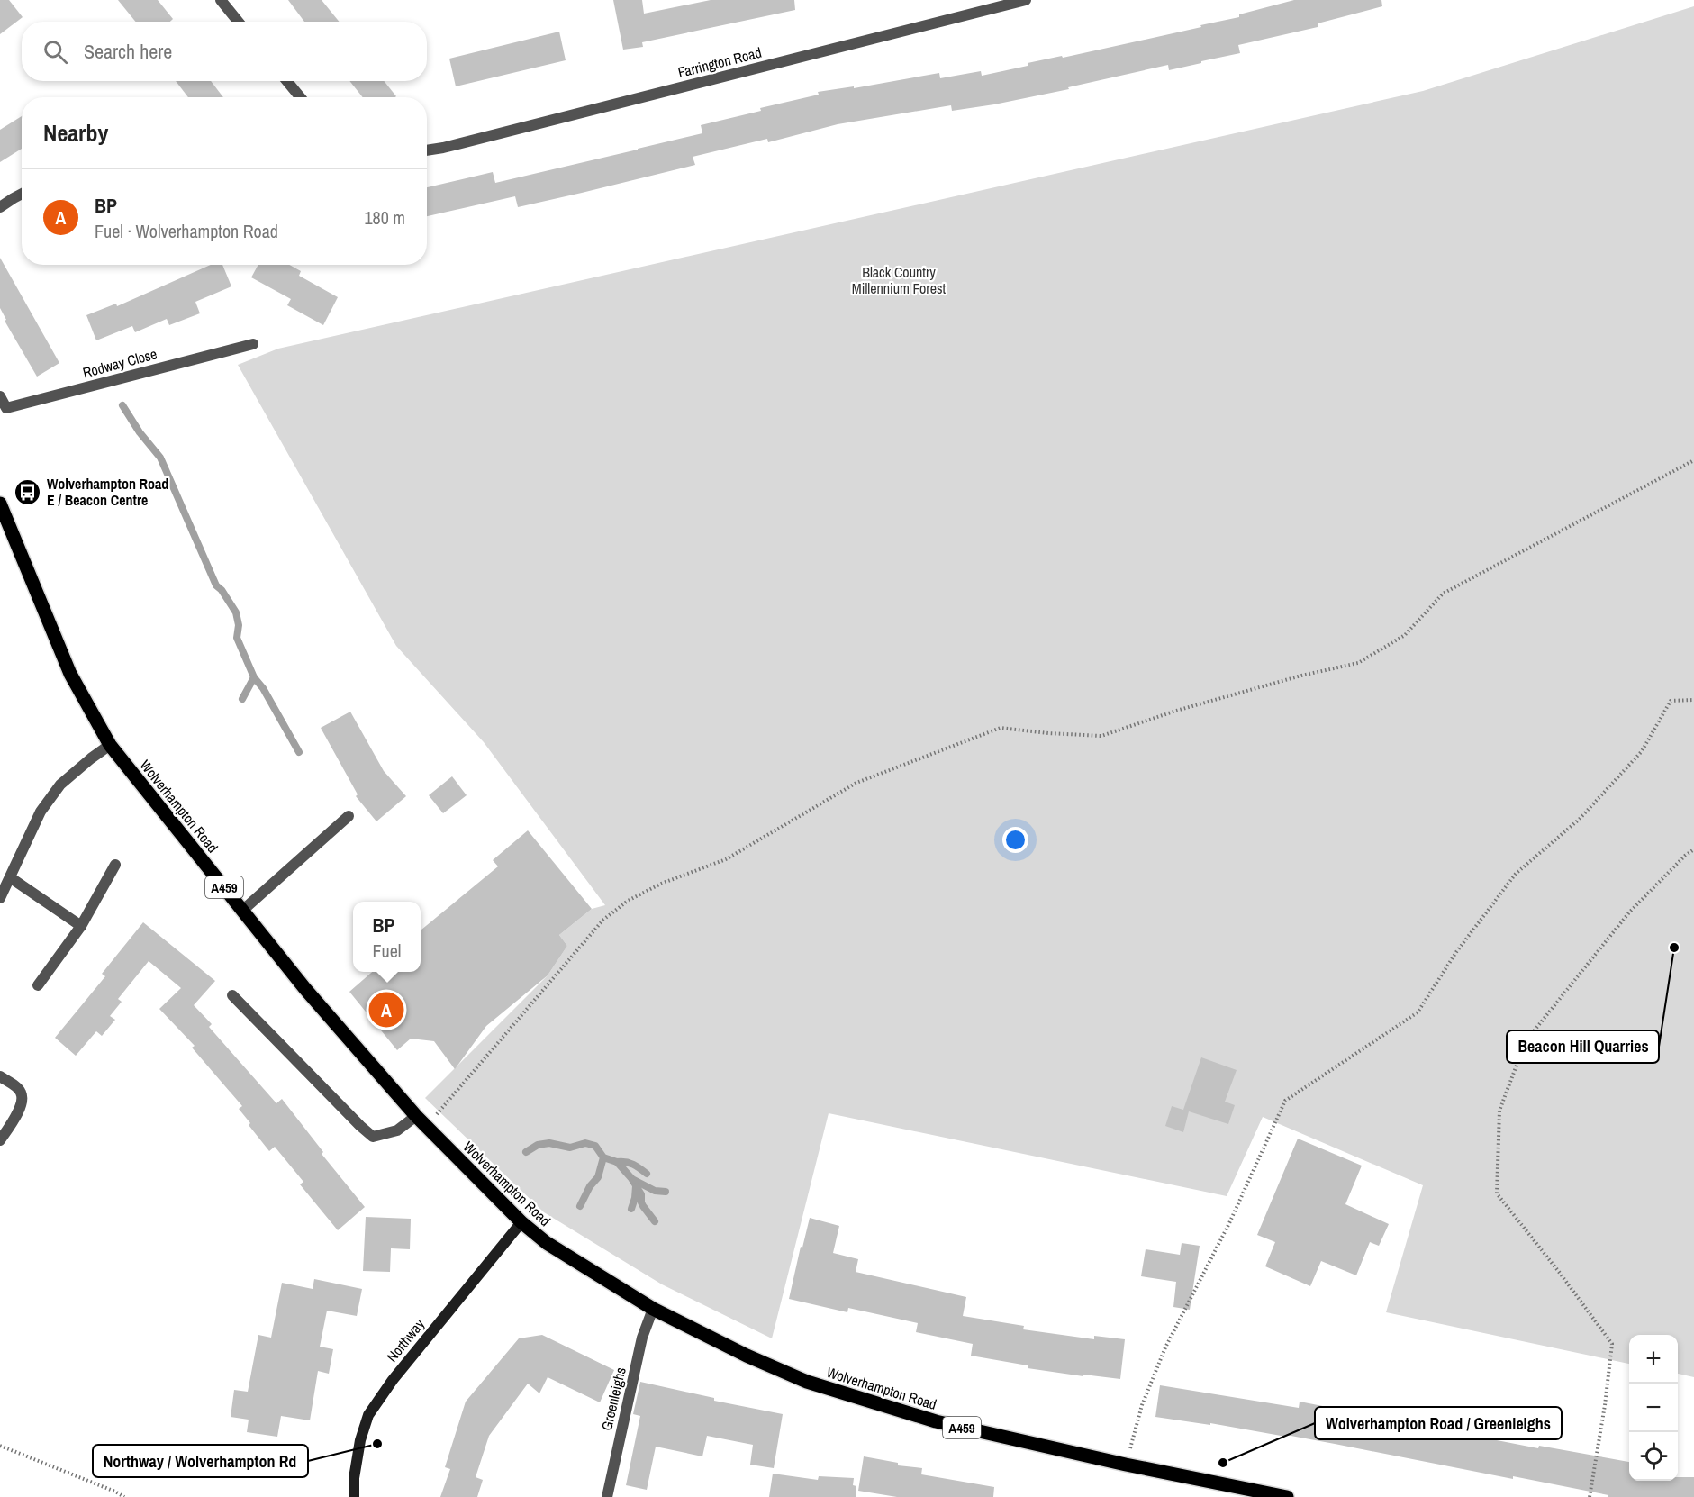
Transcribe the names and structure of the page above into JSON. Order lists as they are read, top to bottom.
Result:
{
  "streets": {
    "main road": ["Wolverhampton Road", "A459"],
    "street": [
      "Farrington Road",
      "Rodway Close",
      "Northway",
      "Greenleighs"
    ]
  },
  "crossings": [
    ["Wolverhampton Road", "Northway"],
    ["Wolverhampton Road", "Greenleighs"]
  ],
  "parks": ["Black Country Millennium Forest"],
  "places": {
    "bus stop": ["Wolverhampton Road E / Beacon Centre"],
    "other": ["Beacon Hill Quarries", "Northway / Wolverhampton Rd", "Wolverhampton Road / Greenleighs"]
  },
  "page": {
    "search": "Search here",
    "heading": "Nearby",
    "list": [
      {
        "mark": "A",
        "name": "BP",
        "note": "Fuel · Wolverhampton Road",
        "value": "180 m"
      }
    ],
    "popup": ["BP", "Fuel"],
    "pins": "A",
    "map_buttons": ["+", "−"]
  }
}
